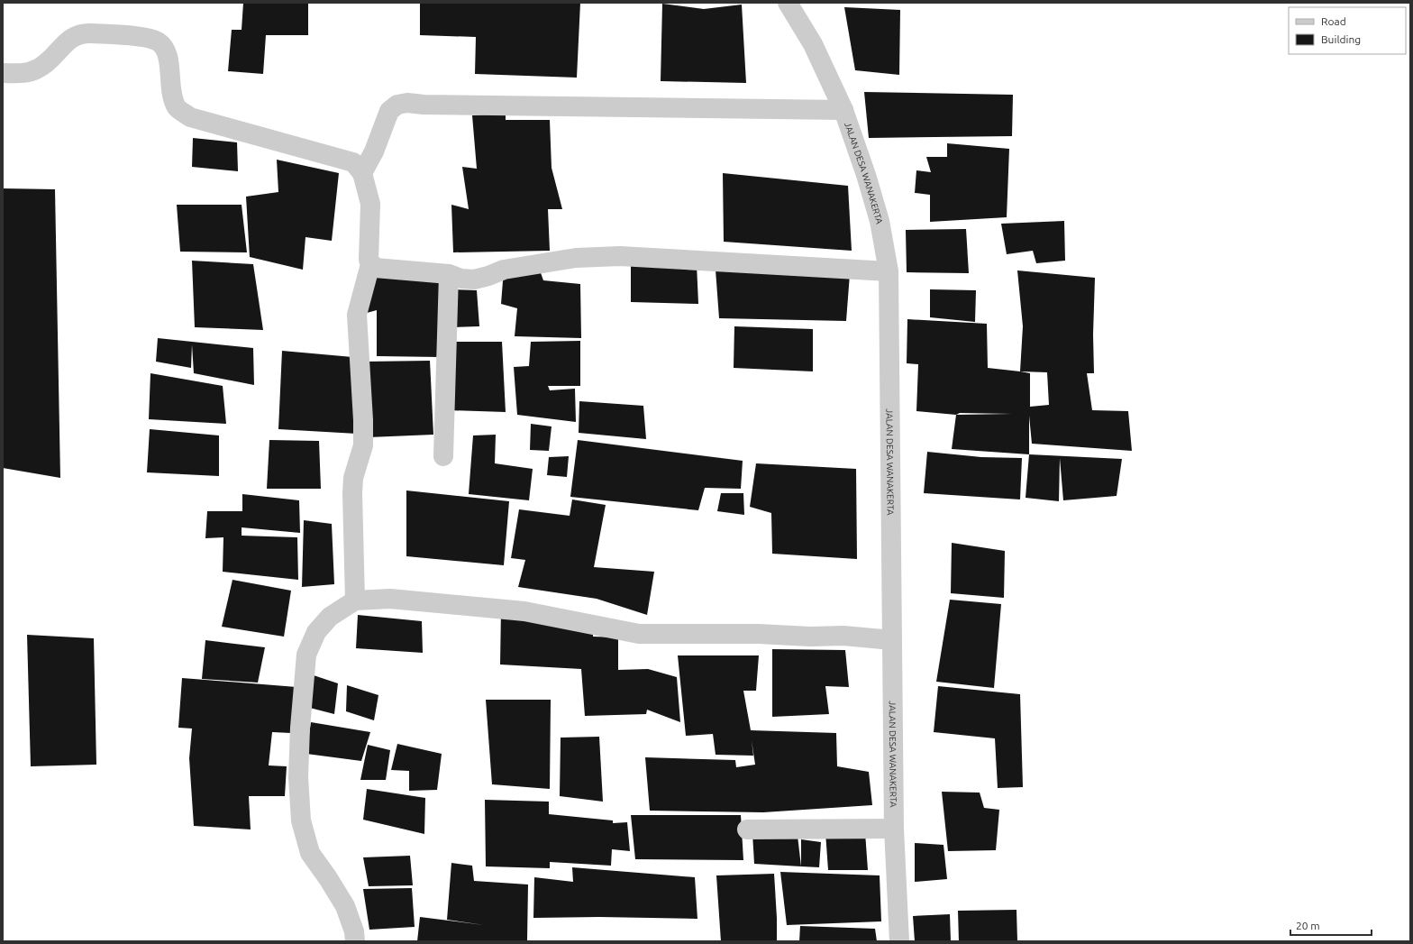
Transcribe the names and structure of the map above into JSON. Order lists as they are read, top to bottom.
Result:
{
  "streets": {
    "street": ["JALAN DESA WANAKERTA"]
  },
  "legend": ["Road", "Building"],
  "scale_bar": "20 m"
}
